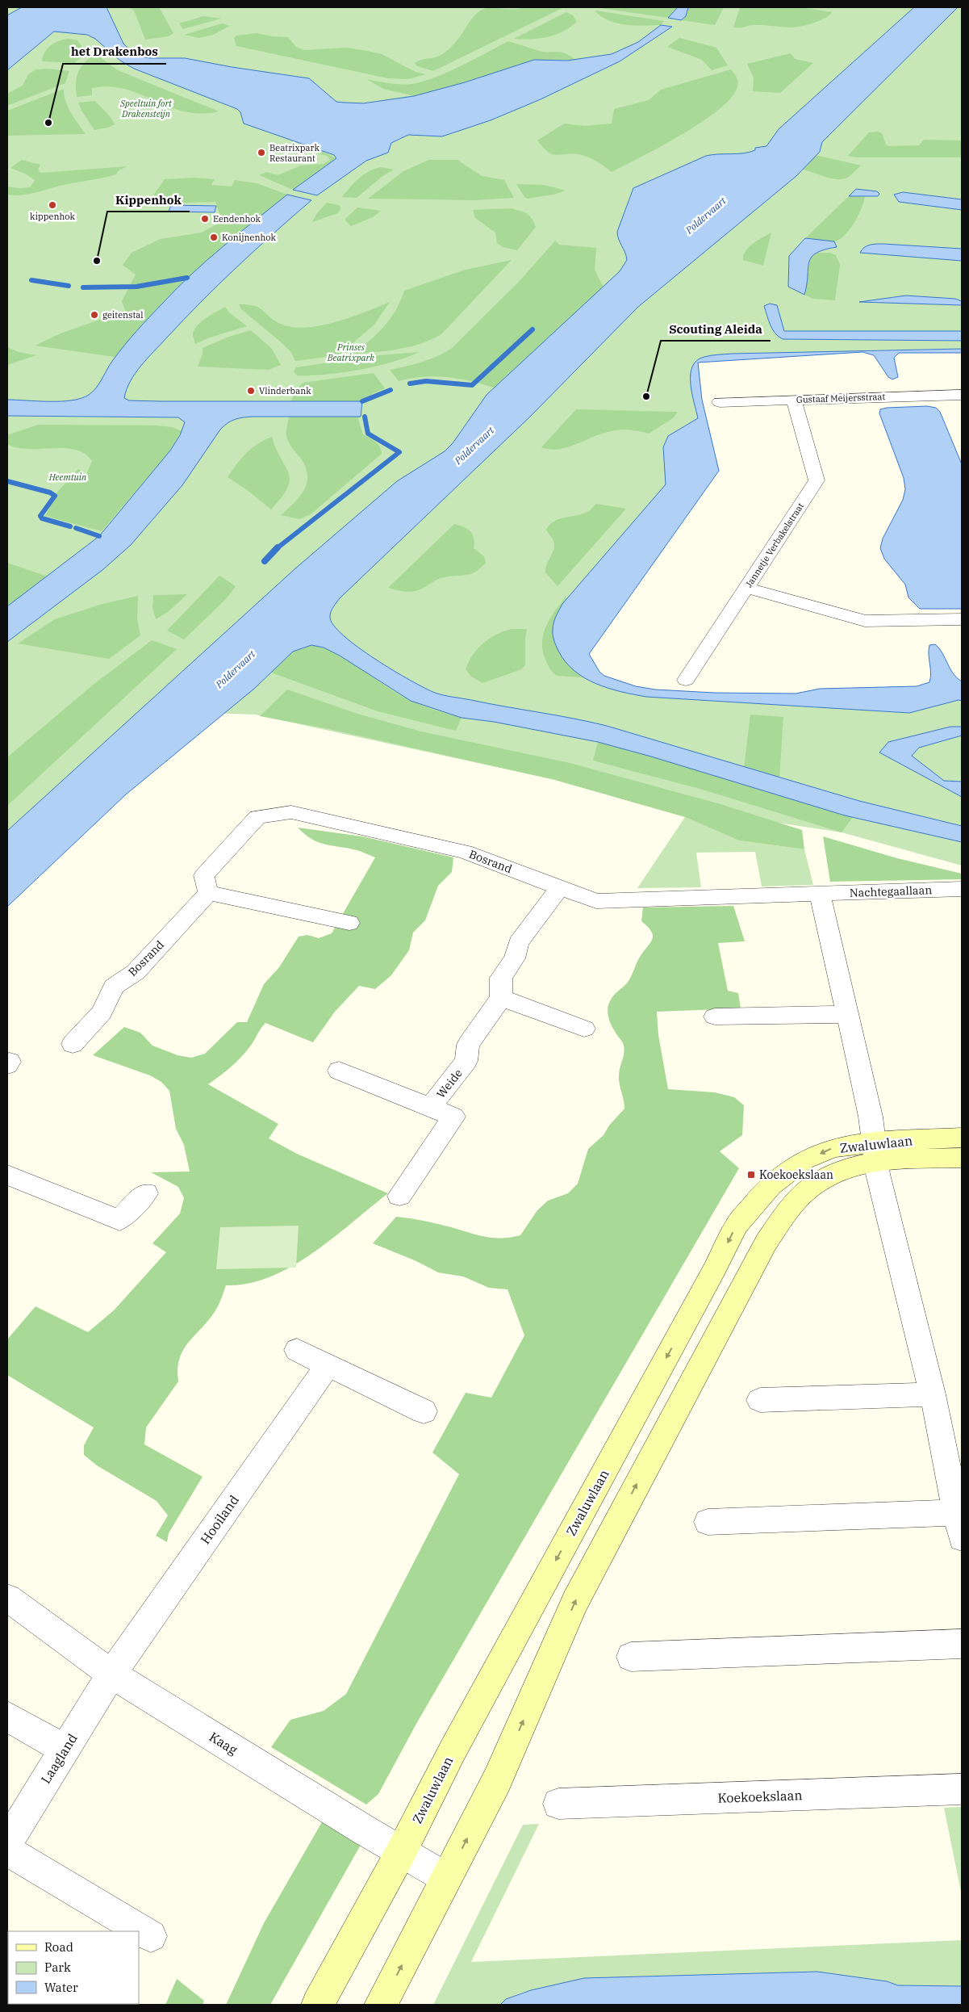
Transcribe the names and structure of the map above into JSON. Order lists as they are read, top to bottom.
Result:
{
  "streets": {
    "main road": ["Zwaluwlaan"],
    "street": [
      "Gustaaf Meijersstraat",
      "Jannetje Verbakelstraat",
      "Bosrand",
      "Nachtegaallaan",
      "Weide",
      "Hooiland",
      "Kaag",
      "Laagland",
      "Koekoekslaan"
    ]
  },
  "crossings": [
    ["Gustaaf Meijersstraat", "Jannetje Verbakelstraat"],
    ["Bosrand", "Nachtegaallaan"],
    ["Zwaluwlaan", "Kaag"],
    ["Hooiland", "Kaag"],
    ["Hooiland", "Laagland"],
    ["Kaag", "Laagland"]
  ],
  "water": ["Poldervaart"],
  "parks": ["Speeltuin fort Drakensteijn", "Prinses Beatrixpark", "Heemtuin"],
  "places": {
    "other": [
      "het Drakenbos",
      "Beatrixpark Restaurant",
      "kippenhok",
      "Eendenhok",
      "Konijnenhok",
      "Kippenhok",
      "geitenstal",
      "Vlinderbank",
      "Scouting Aleida"
    ],
    "transit": ["Koekoekslaan"]
  },
  "legend": ["Road", "Park", "Water"]
}
